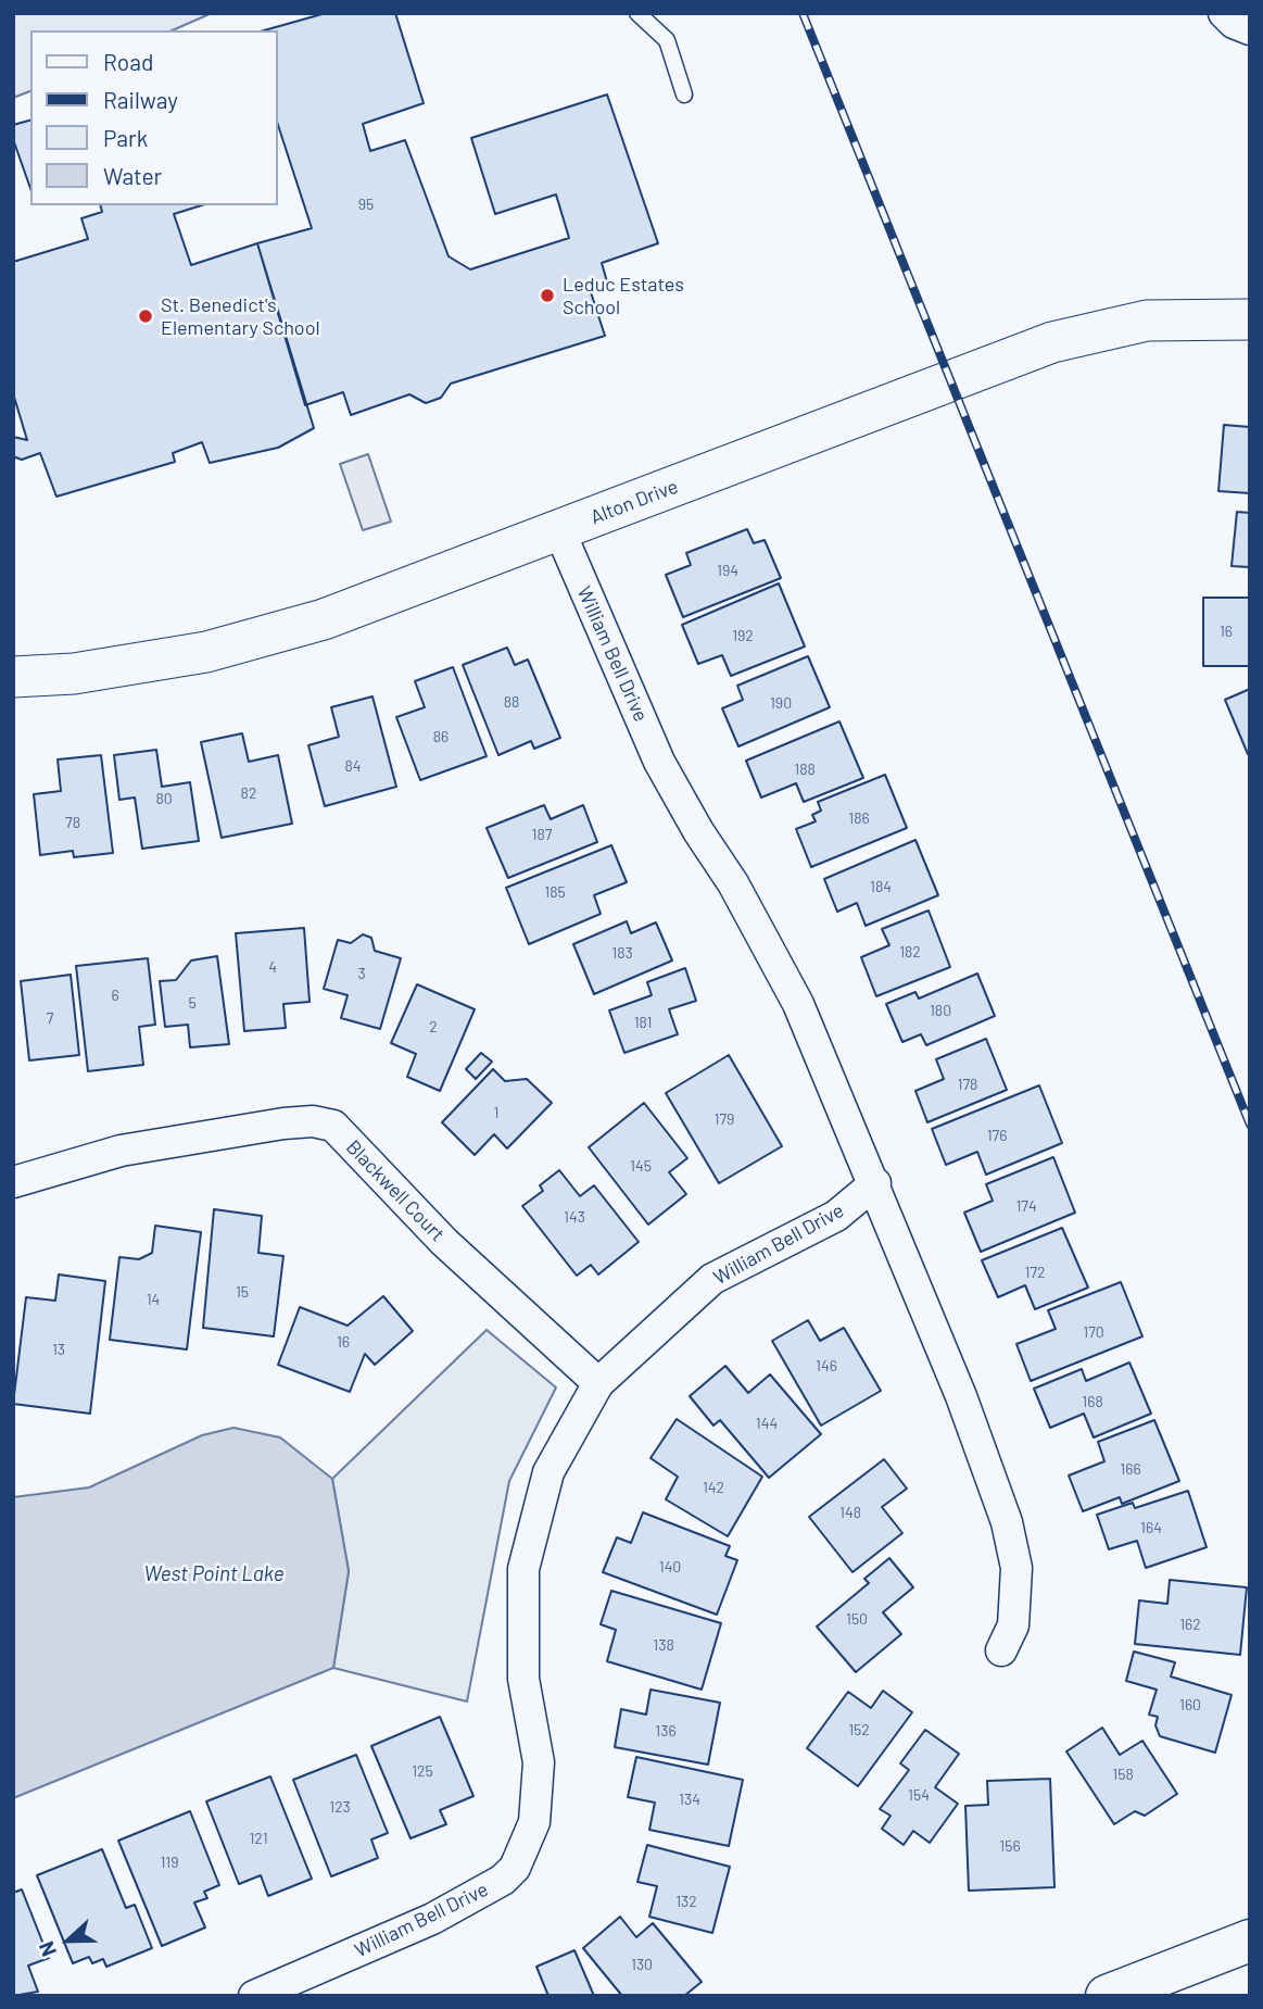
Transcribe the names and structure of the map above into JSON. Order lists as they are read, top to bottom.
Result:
{
  "streets": {
    "street": ["Alton Drive", "William Bell Drive", "Blackwell Court"]
  },
  "crossings": [
    ["Alton Drive", "William Bell Drive"],
    ["William Bell Drive", "Blackwell Court"]
  ],
  "water": ["West Point Lake"],
  "places": ["Leduc Estates School", "St. Benedict's Elementary School"],
  "house_numbers": [
    "95",
    "194",
    "16",
    "192",
    "88",
    "190",
    "86",
    "84",
    "188",
    "82",
    "80",
    "186",
    "78",
    "187",
    "184",
    "185",
    "182",
    "183",
    "4",
    "3",
    "6",
    "5",
    "180",
    "7",
    "181",
    "2",
    "178",
    "1",
    "179",
    "176",
    "145",
    "174",
    "143",
    "172",
    "15",
    "14",
    "170",
    "16",
    "13",
    "146",
    "168",
    "144",
    "166",
    "142",
    "148",
    "164",
    "140",
    "150",
    "162",
    "138",
    "160",
    "152",
    "136",
    "125",
    "158",
    "154",
    "134",
    "123",
    "121",
    "156",
    "119",
    "132",
    "130"
  ],
  "legend": [
    "Road",
    "Railway",
    "Park",
    "Water"
  ],
  "north": "left"
}
